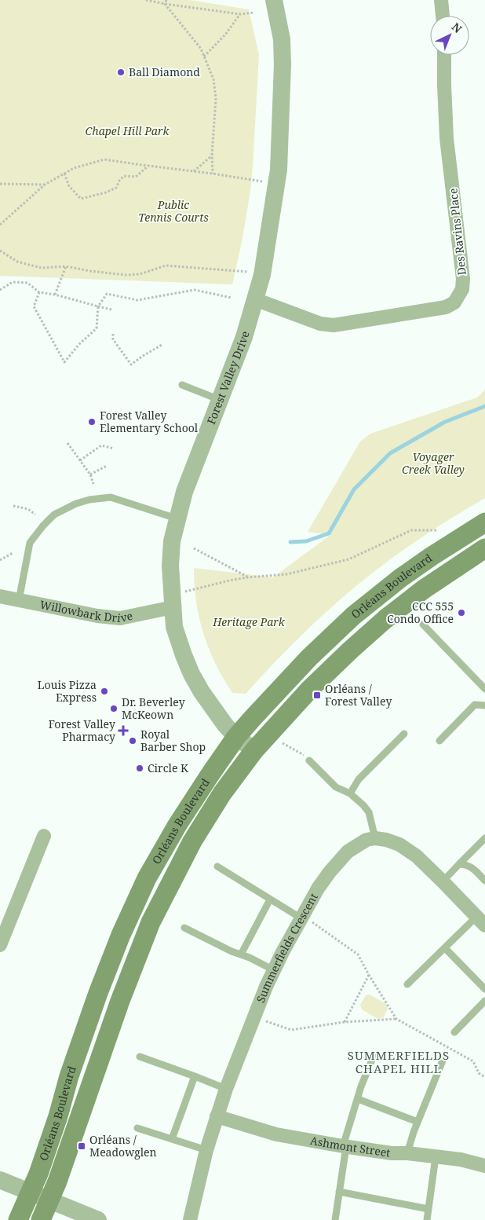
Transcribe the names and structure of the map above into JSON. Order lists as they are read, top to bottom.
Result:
{
  "streets": {
    "main road": ["Orléans Boulevard"],
    "street": [
      "Des Ravins Place",
      "Forest Valley Drive",
      "Willowbark Drive",
      "Summerfields Crescent",
      "Ashmont Street"
    ]
  },
  "crossings": [
    ["Des Ravins Place", "Forest Valley Drive"],
    ["Forest Valley Drive", "Orléans Boulevard"],
    ["Forest Valley Drive", "Willowbark Drive"],
    ["Summerfields Crescent", "Ashmont Street"]
  ],
  "districts": ["SUMMERFIELDS CHAPEL HILL"],
  "parks": [
    "Chapel Hill Park",
    "Public Tennis Courts",
    "Voyager Creek Valley",
    "Heritage Park"
  ],
  "places": {
    "other": [
      "Ball Diamond",
      "Forest Valley Elementary School",
      "CCC 555 Condo Office",
      "Louis Pizza Express",
      "Dr. Beverley McKeown",
      "Royal Barber Shop",
      "Circle K"
    ],
    "transit": ["Orléans / Forest Valley", "Orléans / Meadowglen"],
    "health": ["Forest Valley Pharmacy"]
  },
  "north": "top right"
}
